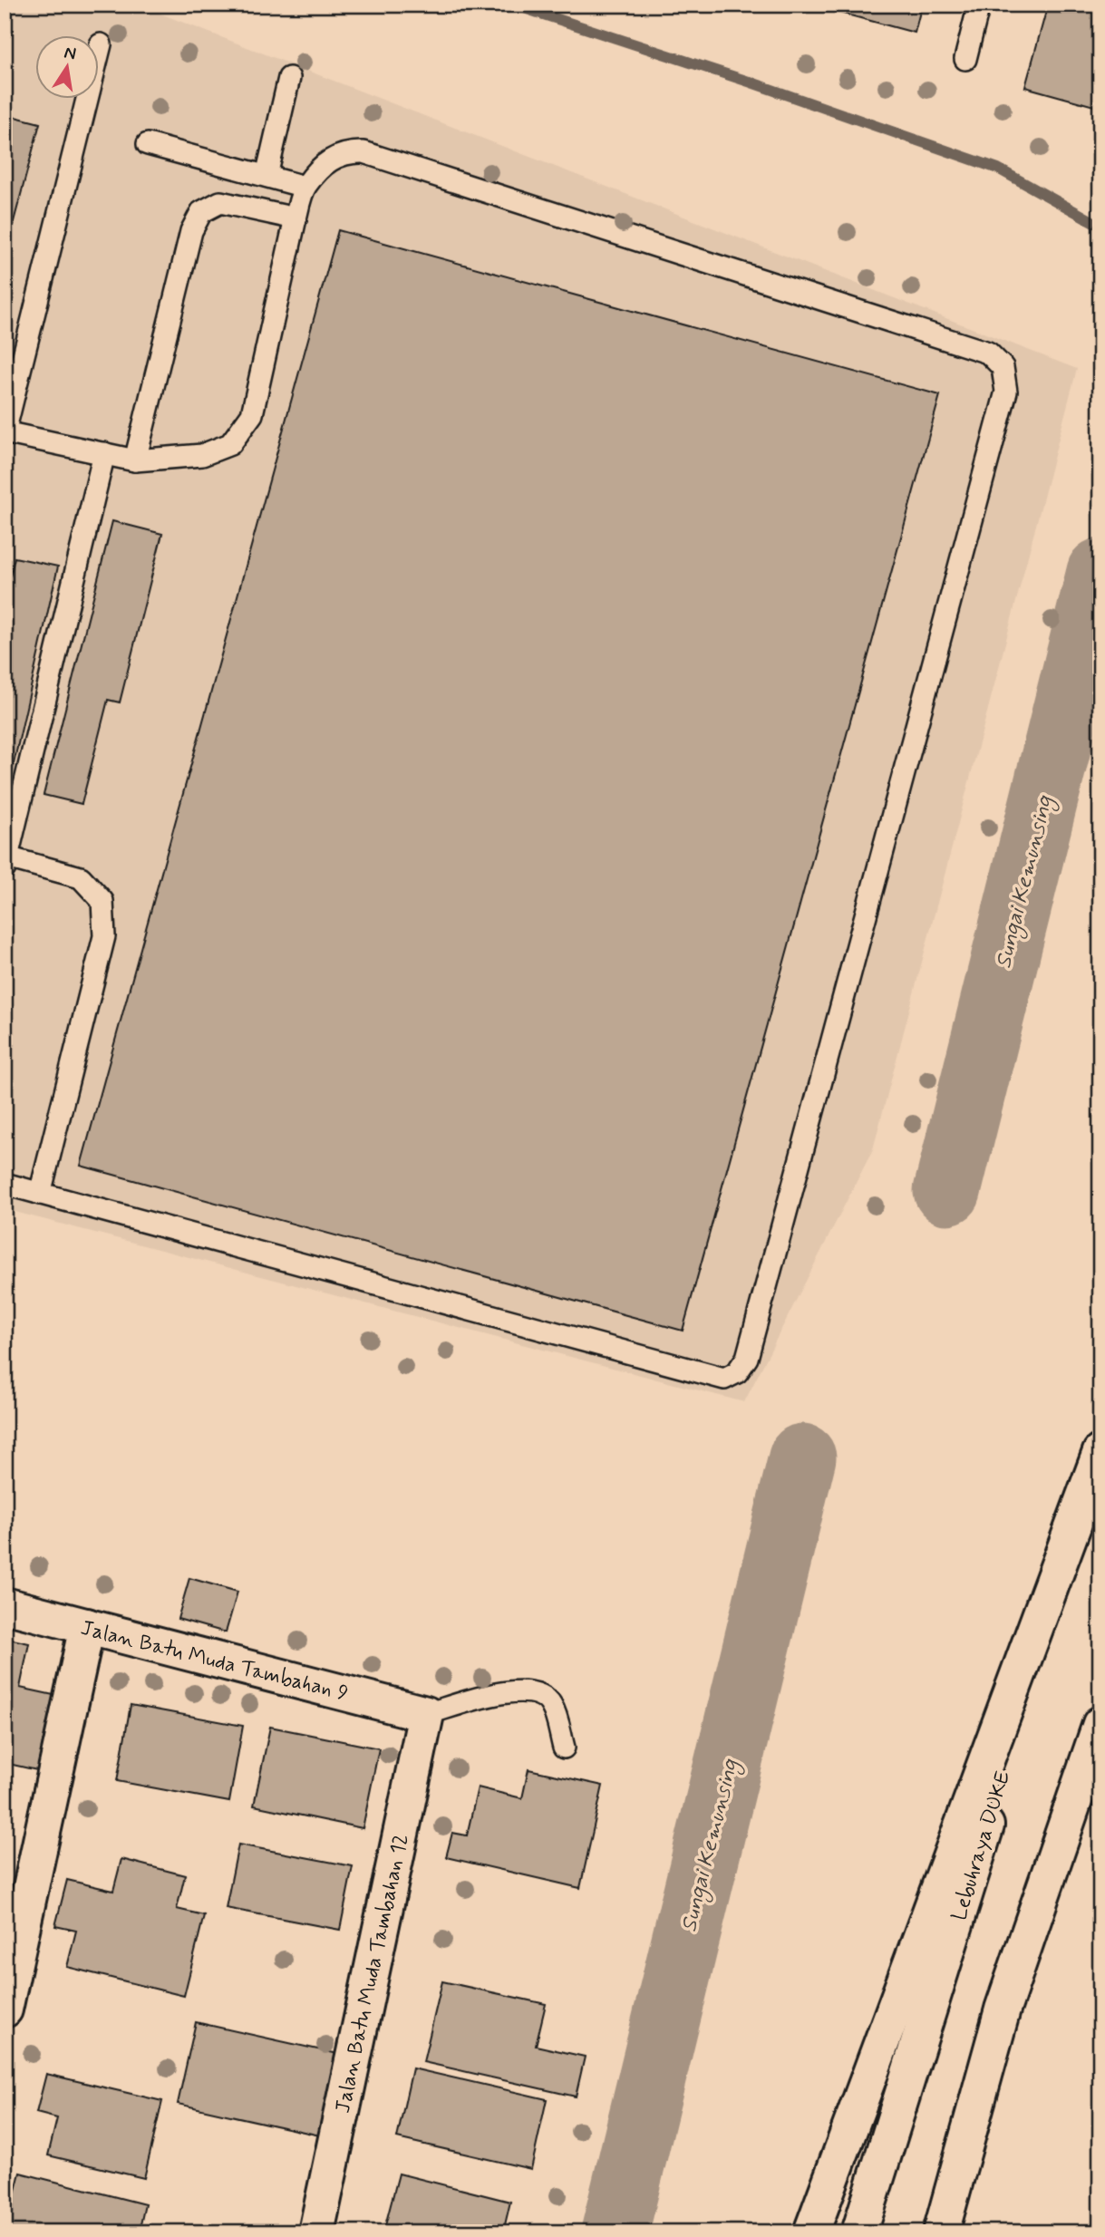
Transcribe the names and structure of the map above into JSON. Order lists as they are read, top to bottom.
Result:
{
  "streets": {
    "main road": ["Jalan Batu Muda Tambahan 9", "Lebuhraya DUKE", "Jalan Batu Muda Tambahan 12"]
  },
  "crossings": [
    ["Jalan Batu Muda Tambahan 9", "Jalan Batu Muda Tambahan 12"]
  ],
  "water": ["Sungai Kemunsing"],
  "north": "top"
}
